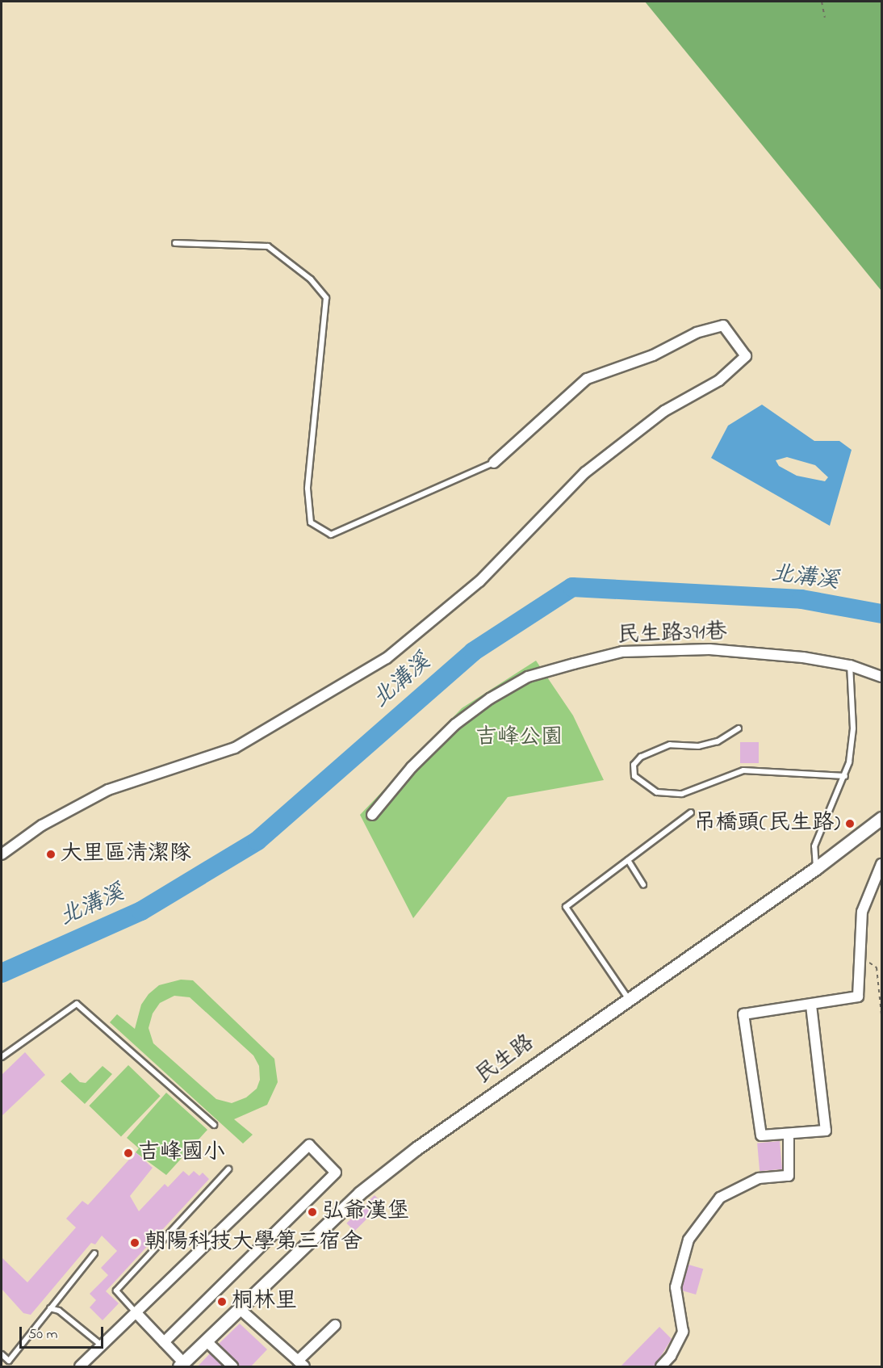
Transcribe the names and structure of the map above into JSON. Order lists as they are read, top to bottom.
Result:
{
  "streets": {
    "street": ["民生路391巷", "民生路"]
  },
  "water": ["北溝溪"],
  "parks": ["吉峰公園"],
  "places": [
    "吊橋頭(民生路)",
    "大里區清潔隊",
    "吉峰國小",
    "弘爺漢堡",
    "朝陽科技大學第三宿舍",
    "桐林里"
  ],
  "scale_bar": "50 m"
}
